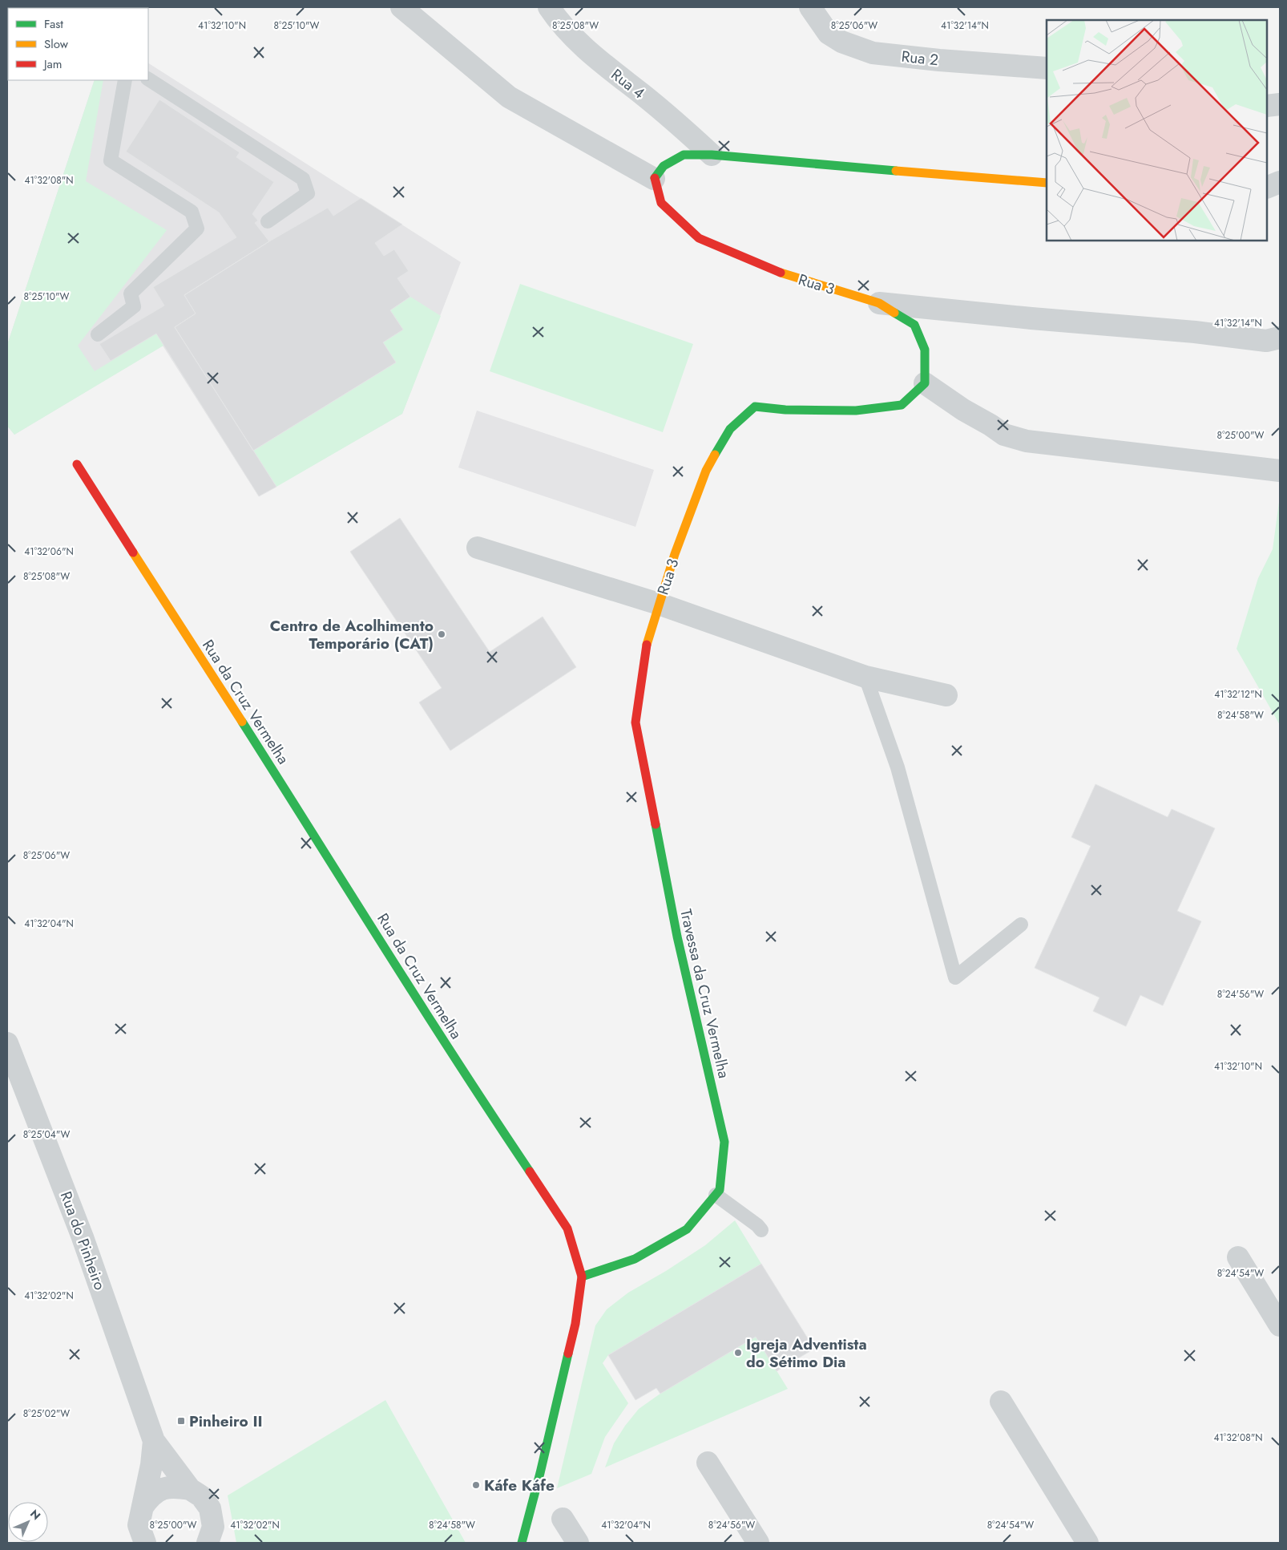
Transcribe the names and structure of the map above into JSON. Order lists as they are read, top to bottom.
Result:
{
  "streets": {
    "street": [
      "Rua 2",
      "Rua 4",
      "Rua 3",
      "Rua da Cruz Vermelha",
      "Travessa da Cruz Vermelha",
      "Rua do Pinheiro"
    ]
  },
  "crossings": [
    ["Rua 3", "Travessa da Cruz Vermelha"],
    ["Rua da Cruz Vermelha", "Travessa da Cruz Vermelha"]
  ],
  "places": {
    "other": ["Centro de Acolhimento Temporário (CAT)", "Igreja Adventista do Sétimo Dia", "Káfe Káfe"],
    "transit": ["Pinheiro II"]
  },
  "legend": ["Fast", "Slow", "Jam"],
  "north": "top right",
  "coordinates": [
    "41°32'10\"N",
    "8°25'10\"W",
    "8°25'08\"W",
    "8°25'06\"W",
    "41°32'14\"N",
    "41°32'08\"N",
    "8°25'00\"W",
    "41°32'06\"N",
    "41°32'12\"N",
    "8°24'58\"W",
    "41°32'04\"N",
    "8°24'56\"W",
    "8°25'04\"W",
    "8°24'54\"W",
    "41°32'02\"N",
    "8°25'02\"W"
  ]
}
